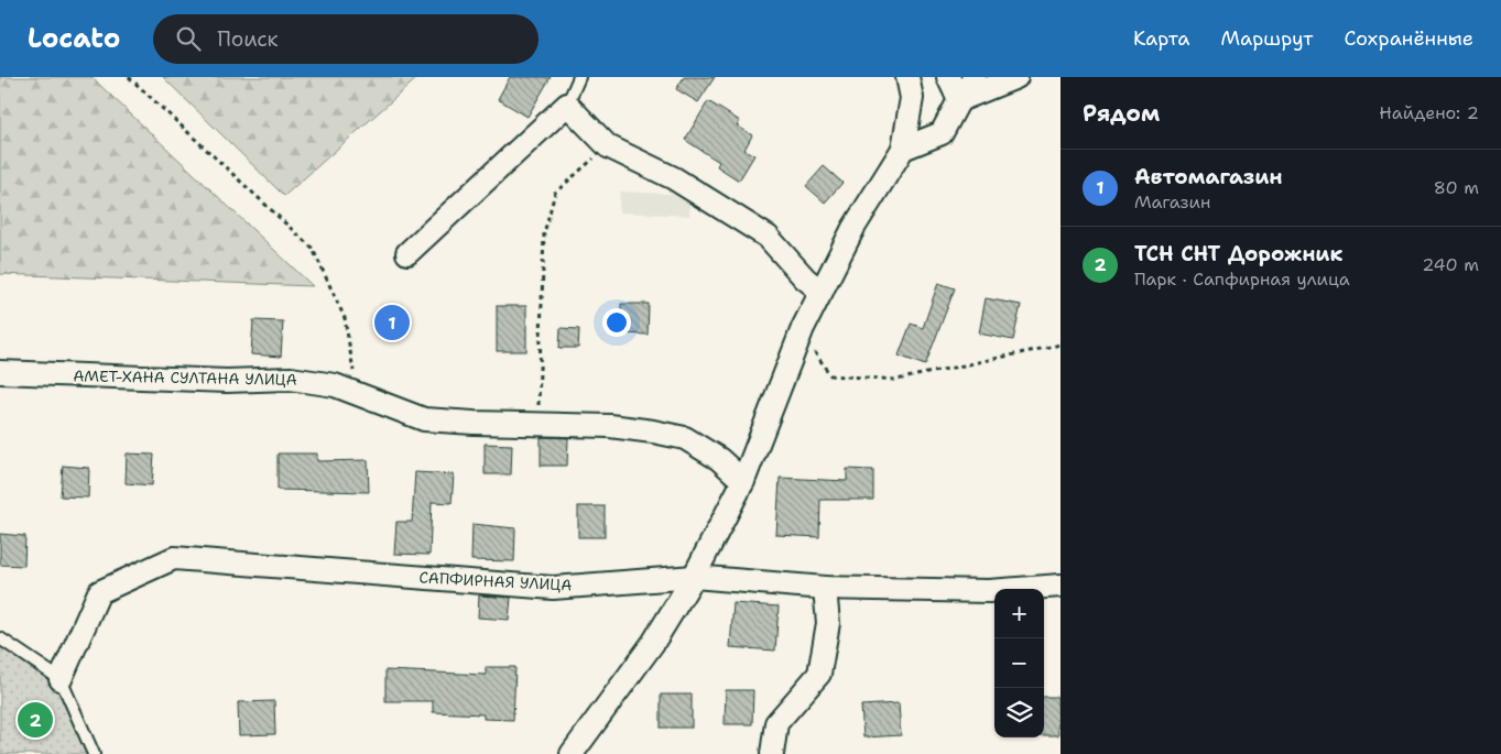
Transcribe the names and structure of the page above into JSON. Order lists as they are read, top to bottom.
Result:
{
  "streets": {
    "street": ["АМЕТ-ХАНА СУЛТАНА УЛИЦА", "САПФИРНАЯ УЛИЦА"]
  },
  "page": {
    "header": "Locato",
    "search": "Поиск",
    "nav": ["Карта", "Маршрут", "Сохранённые"],
    "heading": ["Рядом", "Найдено: 2"],
    "list": [
      {
        "mark": "1",
        "name": "Автомагазин",
        "note": "Магазин",
        "value": "80 m"
      },
      {
        "mark": "2",
        "name": "ТСН СНТ Дорожник",
        "note": "Парк · Сапфирная улица",
        "value": "240 m"
      }
    ],
    "pins": ["1", "2"],
    "map_buttons": ["+", "−"]
  }
}
